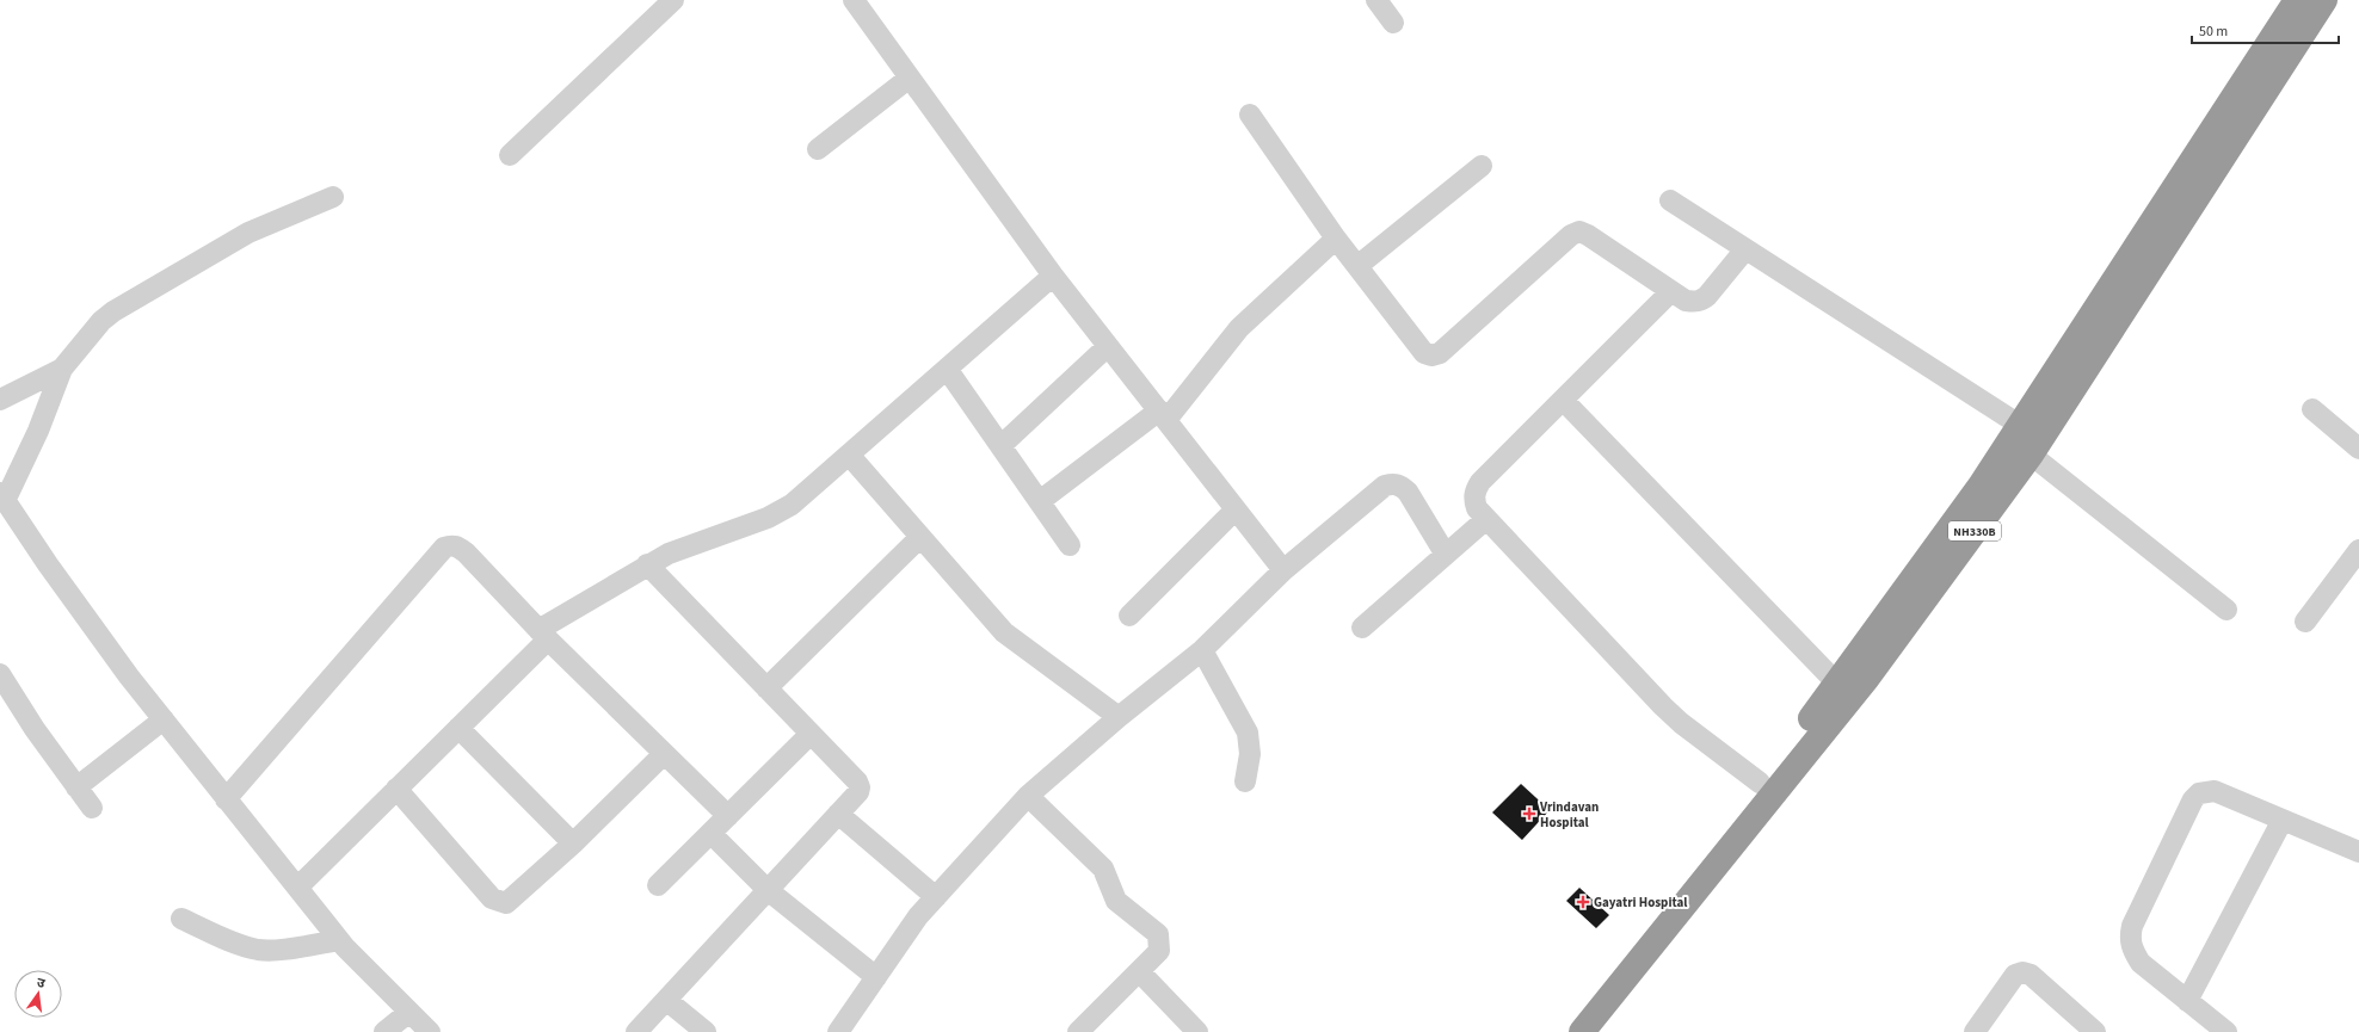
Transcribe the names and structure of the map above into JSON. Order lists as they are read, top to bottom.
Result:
{
  "streets": {
    "highway": ["NH330B"]
  },
  "places": {
    "health": ["Vrindavan Hospital", "Gayatri Hospital"]
  },
  "scale_bar": "50 m",
  "north": "top"
}
